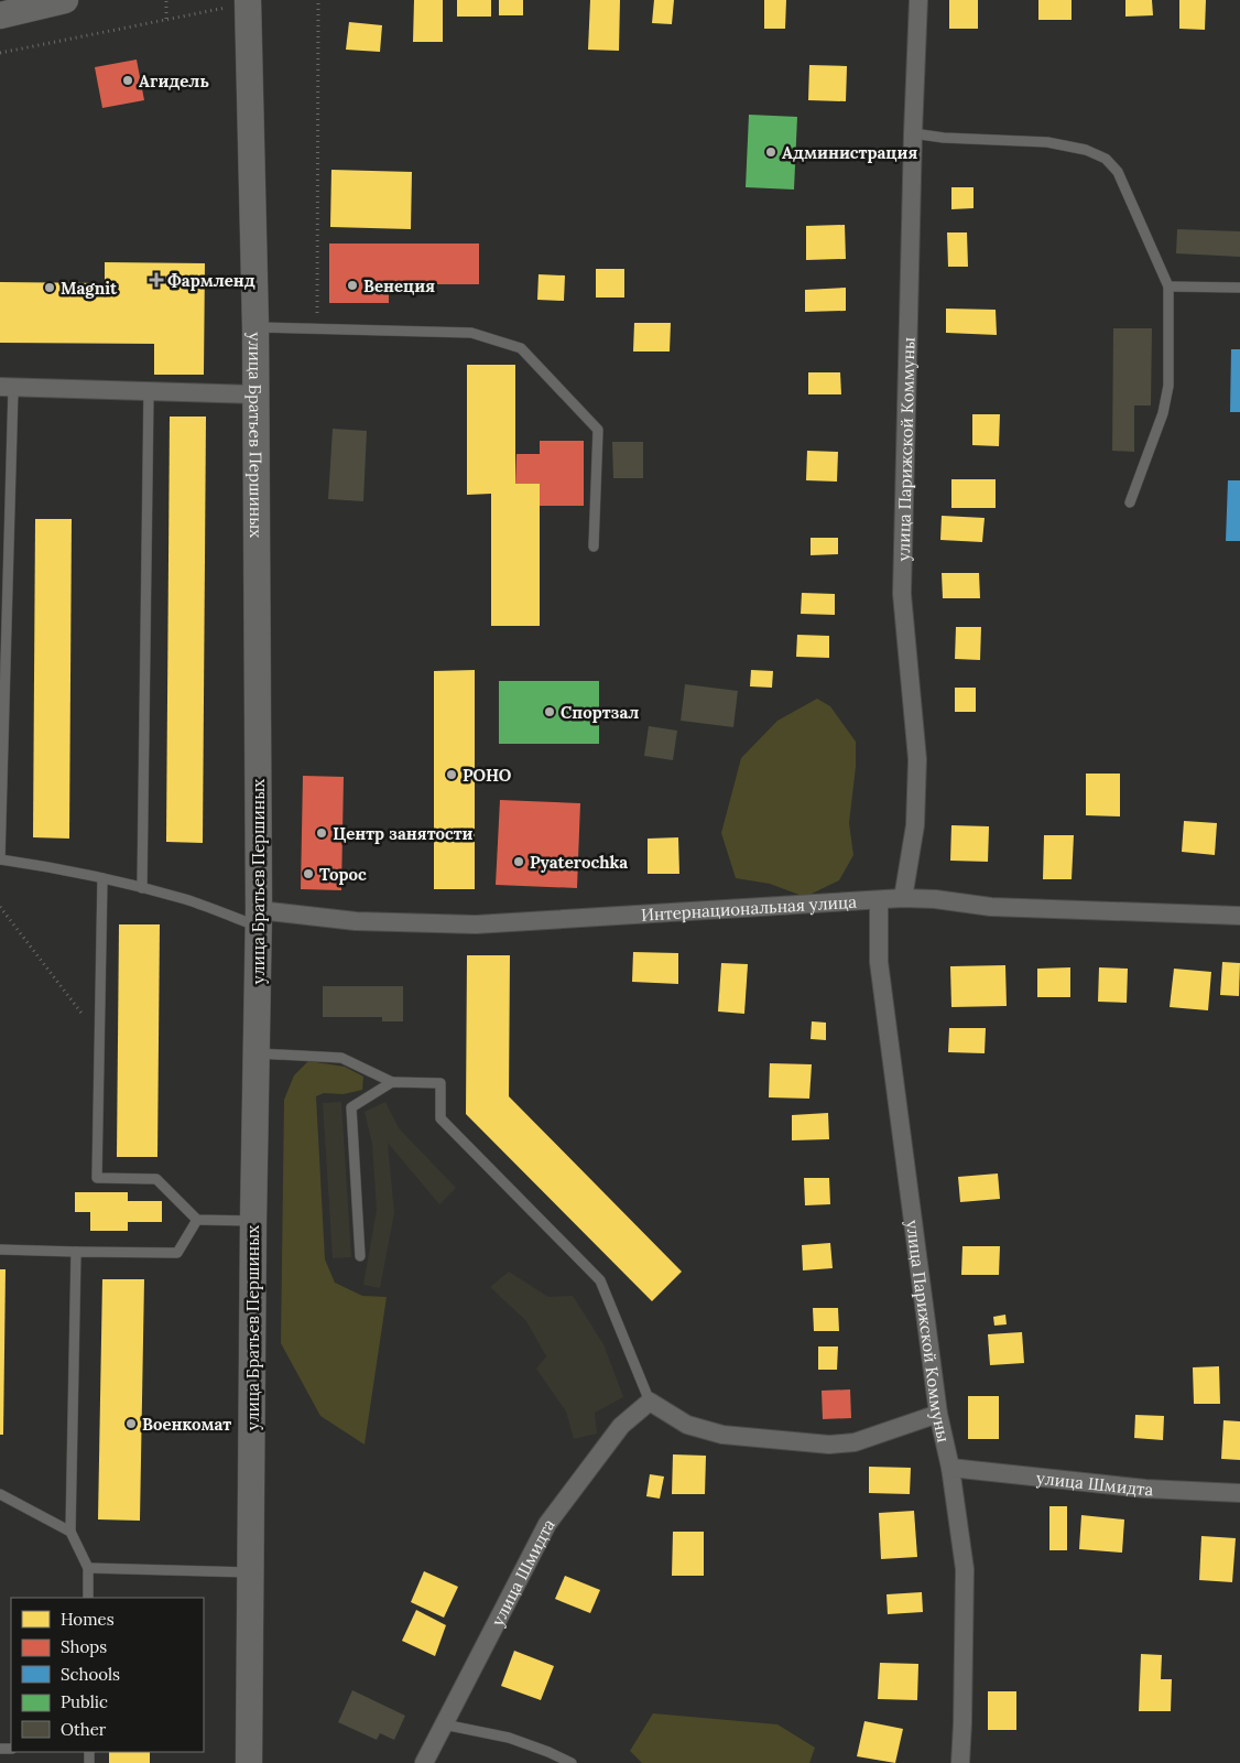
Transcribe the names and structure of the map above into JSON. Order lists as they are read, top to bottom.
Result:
{
  "streets": {
    "street": [
      "улица Братьев Першиных",
      "улица Парижской Коммуны",
      "Интернациональная улица",
      "улица Шмидта"
    ]
  },
  "crossings": [
    ["улица Братьев Першиных", "Интернациональная улица"],
    ["улица Парижской Коммуны", "Интернациональная улица"],
    ["улица Парижской Коммуны", "улица Шмидта"]
  ],
  "places": {
    "other": [
      "Агидель",
      "Администрация",
      "Венеция",
      "Magnit",
      "Спортзал",
      "РОНО",
      "Центр занятости",
      "Pyaterochka",
      "Торос",
      "Военкомат"
    ],
    "health": ["Фармленд"]
  },
  "legend": [
    "Homes",
    "Shops",
    "Schools",
    "Public",
    "Other"
  ]
}
